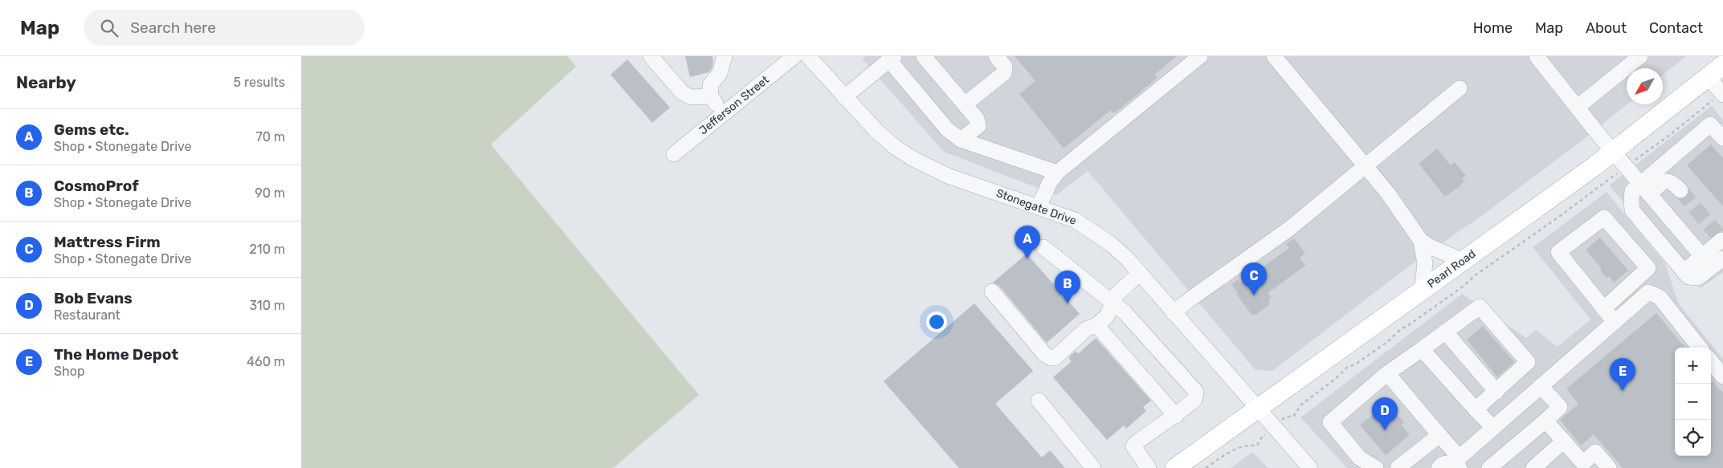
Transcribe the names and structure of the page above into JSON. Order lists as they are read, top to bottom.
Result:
{
  "streets": {
    "main road": ["Pearl Road"],
    "street": ["Jefferson Street", "Stonegate Drive"]
  },
  "crossings": [
    ["Stonegate Drive", "Pearl Road"]
  ],
  "north": "bottom left",
  "page": {
    "header": "Map",
    "search": "Search here",
    "nav": [
      "Home",
      "Map",
      "About",
      "Contact"
    ],
    "heading": ["Nearby", "5 results"],
    "list": [
      {
        "mark": "A",
        "name": "Gems etc.",
        "note": "Shop · Stonegate Drive",
        "value": "70 m"
      },
      {
        "mark": "B",
        "name": "CosmoProf",
        "note": "Shop · Stonegate Drive",
        "value": "90 m"
      },
      {
        "mark": "C",
        "name": "Mattress Firm",
        "note": "Shop · Stonegate Drive",
        "value": "210 m"
      },
      {
        "mark": "D",
        "name": "Bob Evans",
        "note": "Restaurant",
        "value": "310 m"
      },
      {
        "mark": "E",
        "name": "The Home Depot",
        "note": "Shop",
        "value": "460 m"
      }
    ],
    "pins": [
      "A",
      "C",
      "B",
      "E",
      "D"
    ],
    "map_buttons": ["+", "−"]
  }
}
